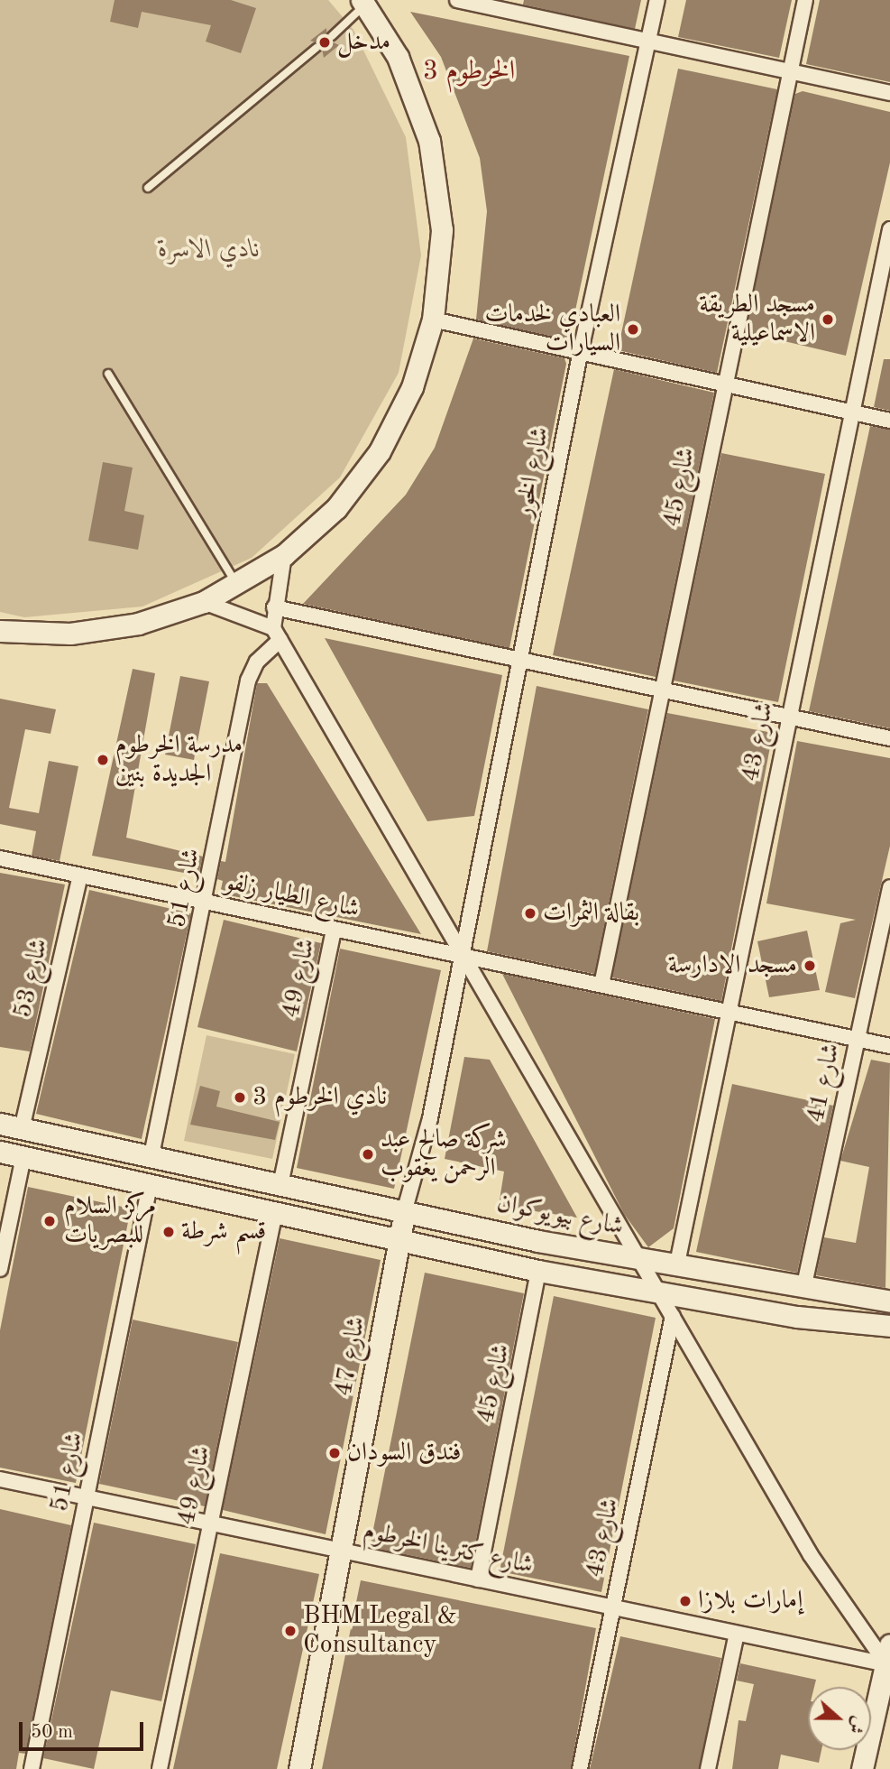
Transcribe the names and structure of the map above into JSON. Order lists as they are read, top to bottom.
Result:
{
  "streets": {
    "main road": ["شارع بيويوكوان", "شارع 47"],
    "street": [
      "شارع الخور",
      "شارع 45",
      "شارع 43",
      "شارع 51",
      "شارع الطيار زلفو",
      "شارع 53",
      "شارع 49",
      "شارع 41",
      "شارع كترينا الخرطوم"
    ]
  },
  "crossings": [
    ["شارع الخور", "شارع الطيار زلفو"],
    ["شارع الخور", "شارع 47"],
    ["شارع 45", "شارع الطيار زلفو"],
    ["شارع 45", "شارع كترينا الخرطوم"],
    ["شارع 43", "شارع الطيار زلفو"],
    ["شارع 43", "شارع بيويوكوان"],
    ["شارع 43", "شارع كترينا الخرطوم"],
    ["شارع 51", "شارع الطيار زلفو"],
    ["شارع 51", "شارع بيويوكوان"],
    ["شارع 51", "شارع كترينا الخرطوم"],
    ["شارع الطيار زلفو", "شارع 53"],
    ["شارع الطيار زلفو", "شارع 49"],
    ["شارع الطيار زلفو", "شارع 41"],
    ["شارع الطيار زلفو", "شارع 47"],
    ["شارع 53", "شارع بيويوكوان"],
    ["شارع 49", "شارع بيويوكوان"],
    ["شارع 49", "شارع كترينا الخرطوم"],
    ["شارع 41", "شارع بيويوكوان"],
    ["شارع بيويوكوان", "شارع 47"],
    ["شارع 47", "شارع كترينا الخرطوم"]
  ],
  "districts": ["الخرطوم 3"],
  "parks": ["نادي الاسرة"],
  "places": [
    "مدخل",
    "مسجد الطريقة الاسماعيلية",
    "العبادي لخدمات السيارات",
    "مدرسة الخرطوم الجديدة بنين",
    "بقالة الثمرات",
    "مسجد الادارسة",
    "نادي الخرطوم 3",
    "شركة صالح عبد الرحمن يعقوب",
    "مركز السلام للبصريات",
    "قسم شرطة",
    "فندق السودان",
    "إمارات بلازا",
    "BHM Legal & Consultancy"
  ],
  "scale_bar": "50 m",
  "north": "right"
}
